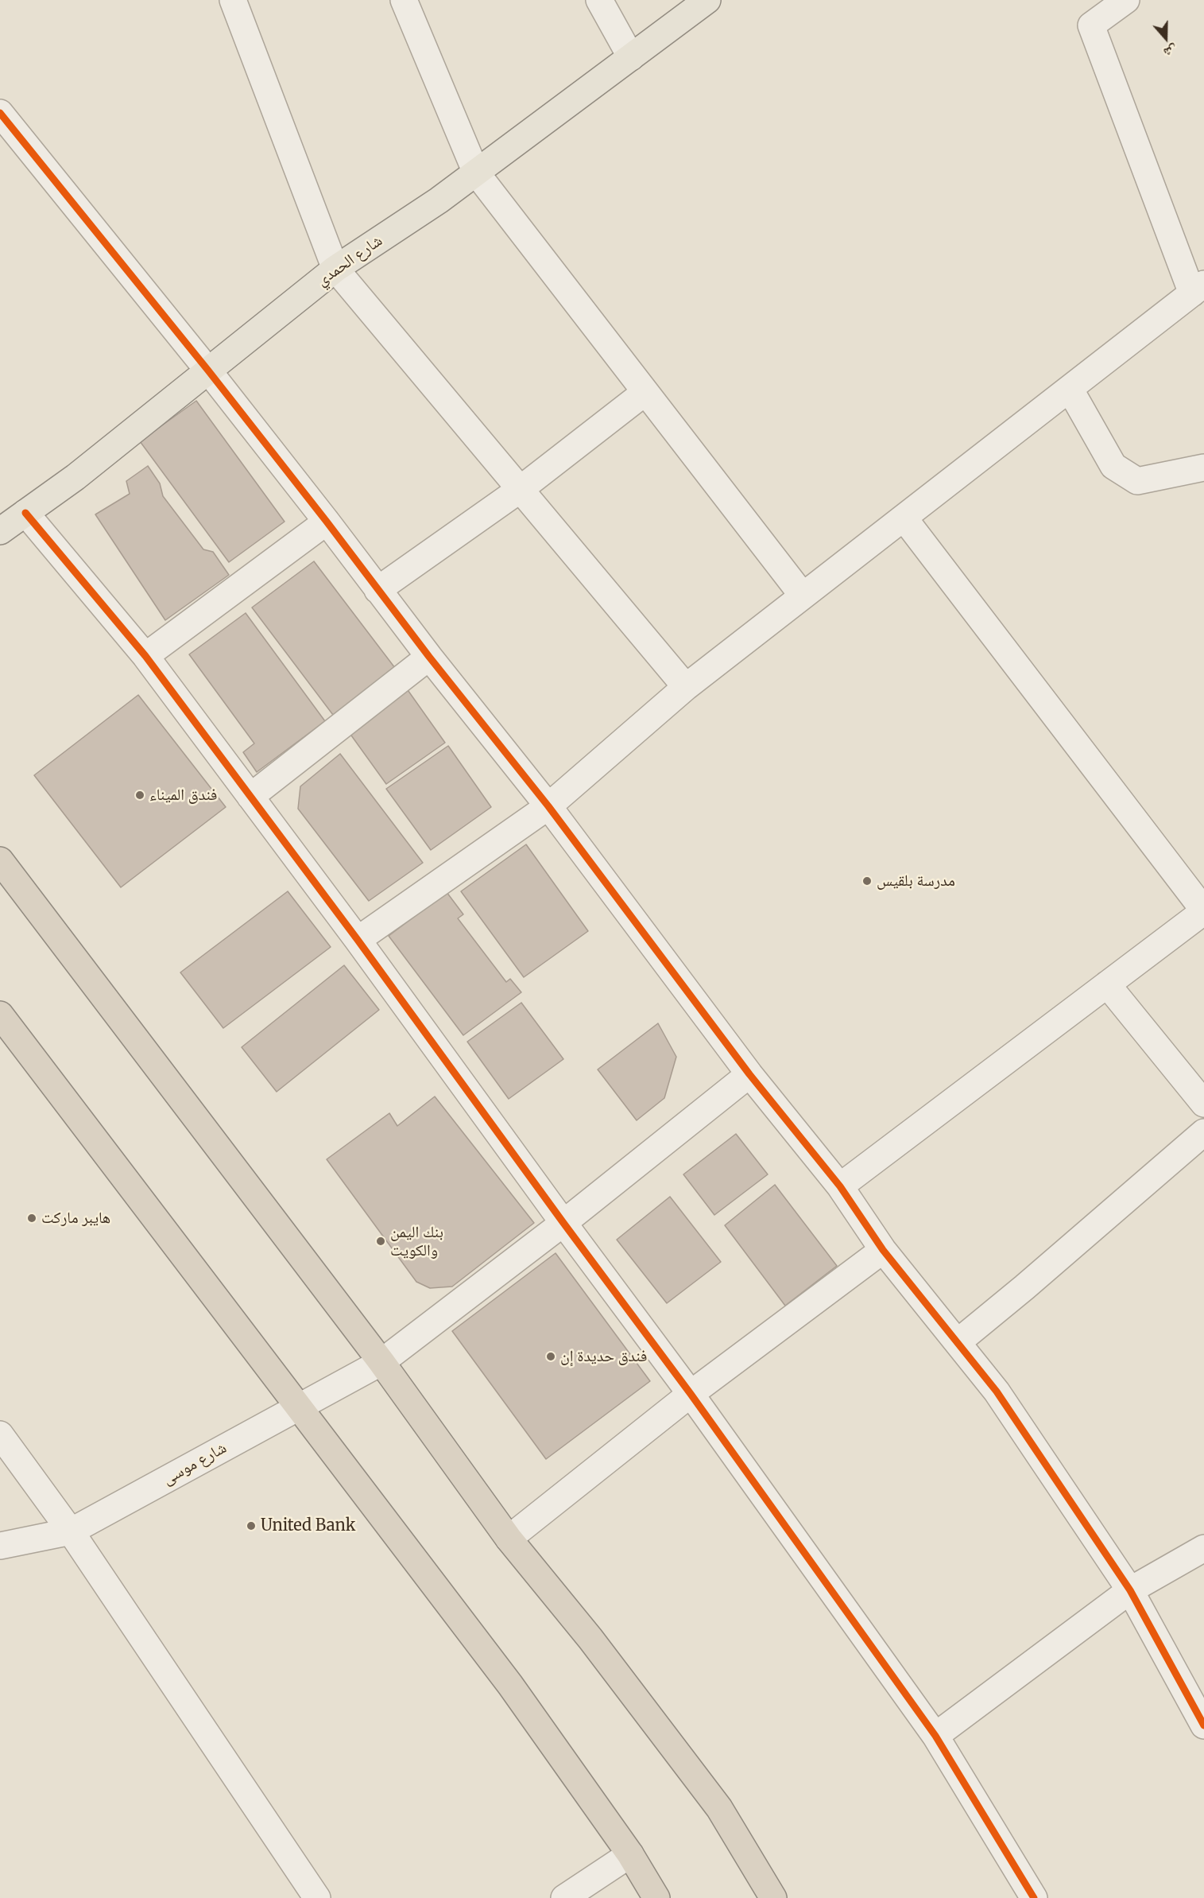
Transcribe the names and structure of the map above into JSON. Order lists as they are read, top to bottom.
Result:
{
  "streets": {
    "main road": ["شارع الحمدي"],
    "street": ["شارع موسى"]
  },
  "places": [
    "فندق الميناء",
    "مدرسة بلقيس",
    "هايبر ماركت",
    "بنك اليمن والكويت",
    "فندق حديدة إن",
    "United Bank"
  ],
  "north": "bottom"
}
